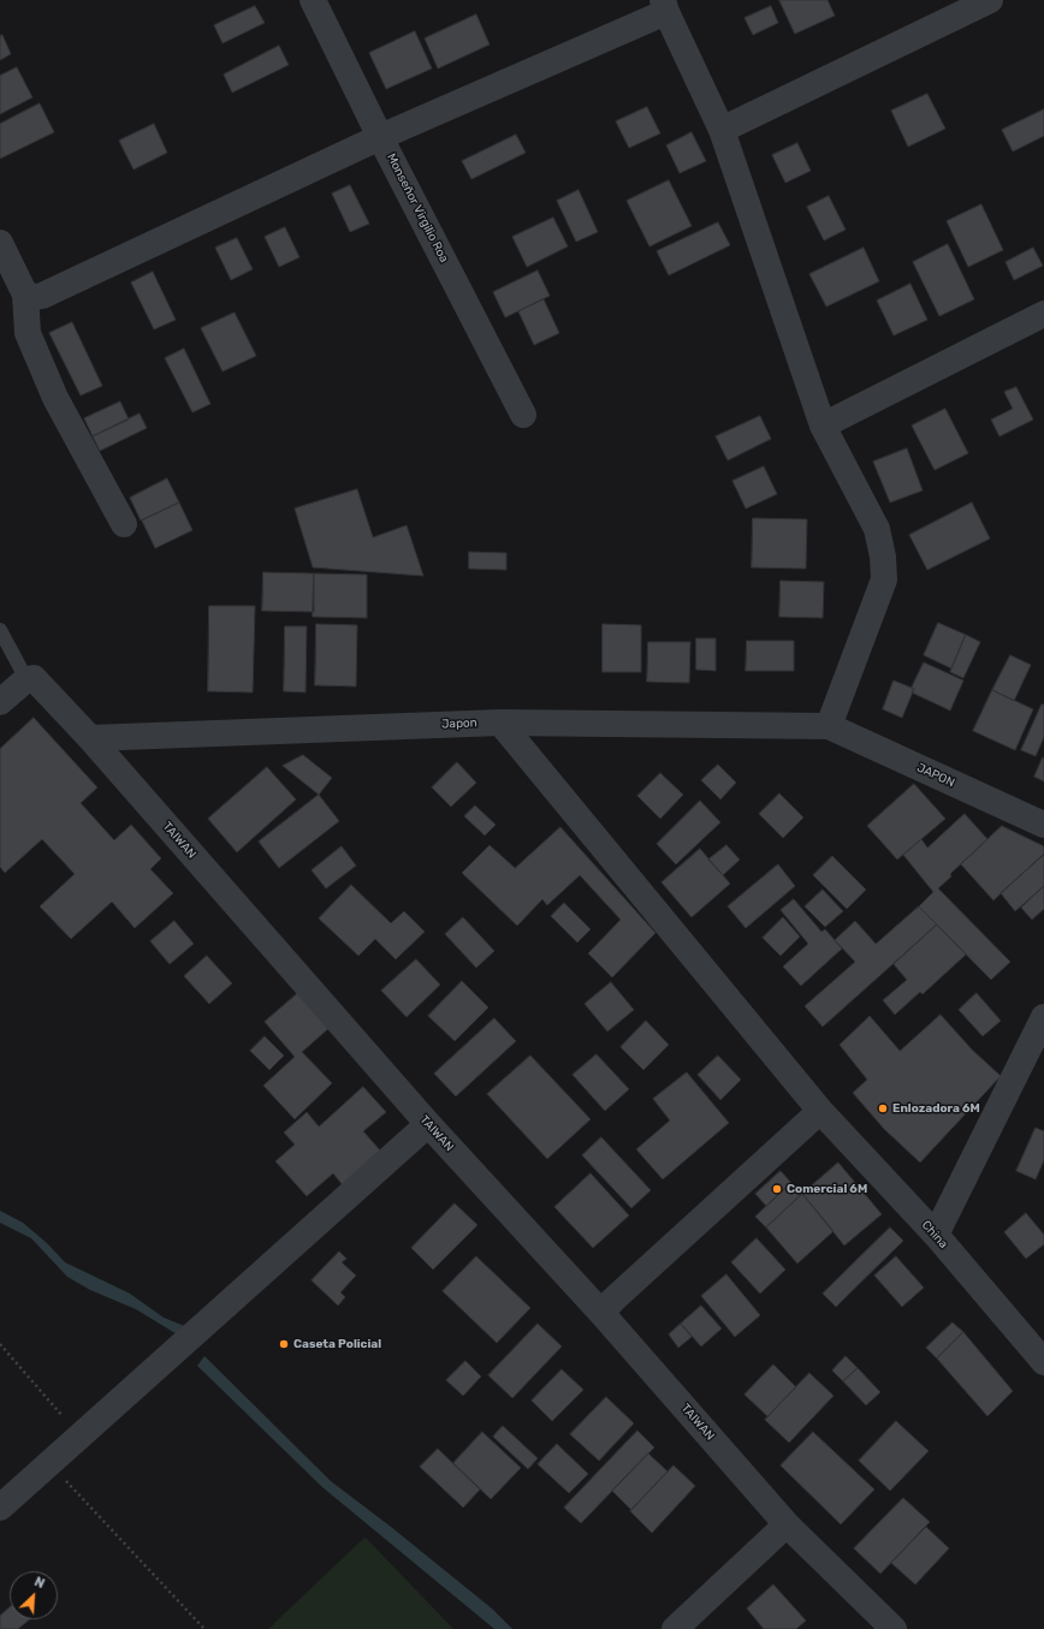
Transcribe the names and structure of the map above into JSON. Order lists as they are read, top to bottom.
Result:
{
  "streets": {
    "street": [
      "Monseñor Virgilio Roa",
      "Japon",
      "JAPON",
      "TAIWAN",
      "China"
    ]
  },
  "crossings": [
    ["Japon", "JAPON"],
    ["Japon", "TAIWAN"],
    ["Japon", "China"]
  ],
  "places": ["Enlozadora 6M", "Comercial 6M", "Caseta Policial"],
  "north": "top right"
}
